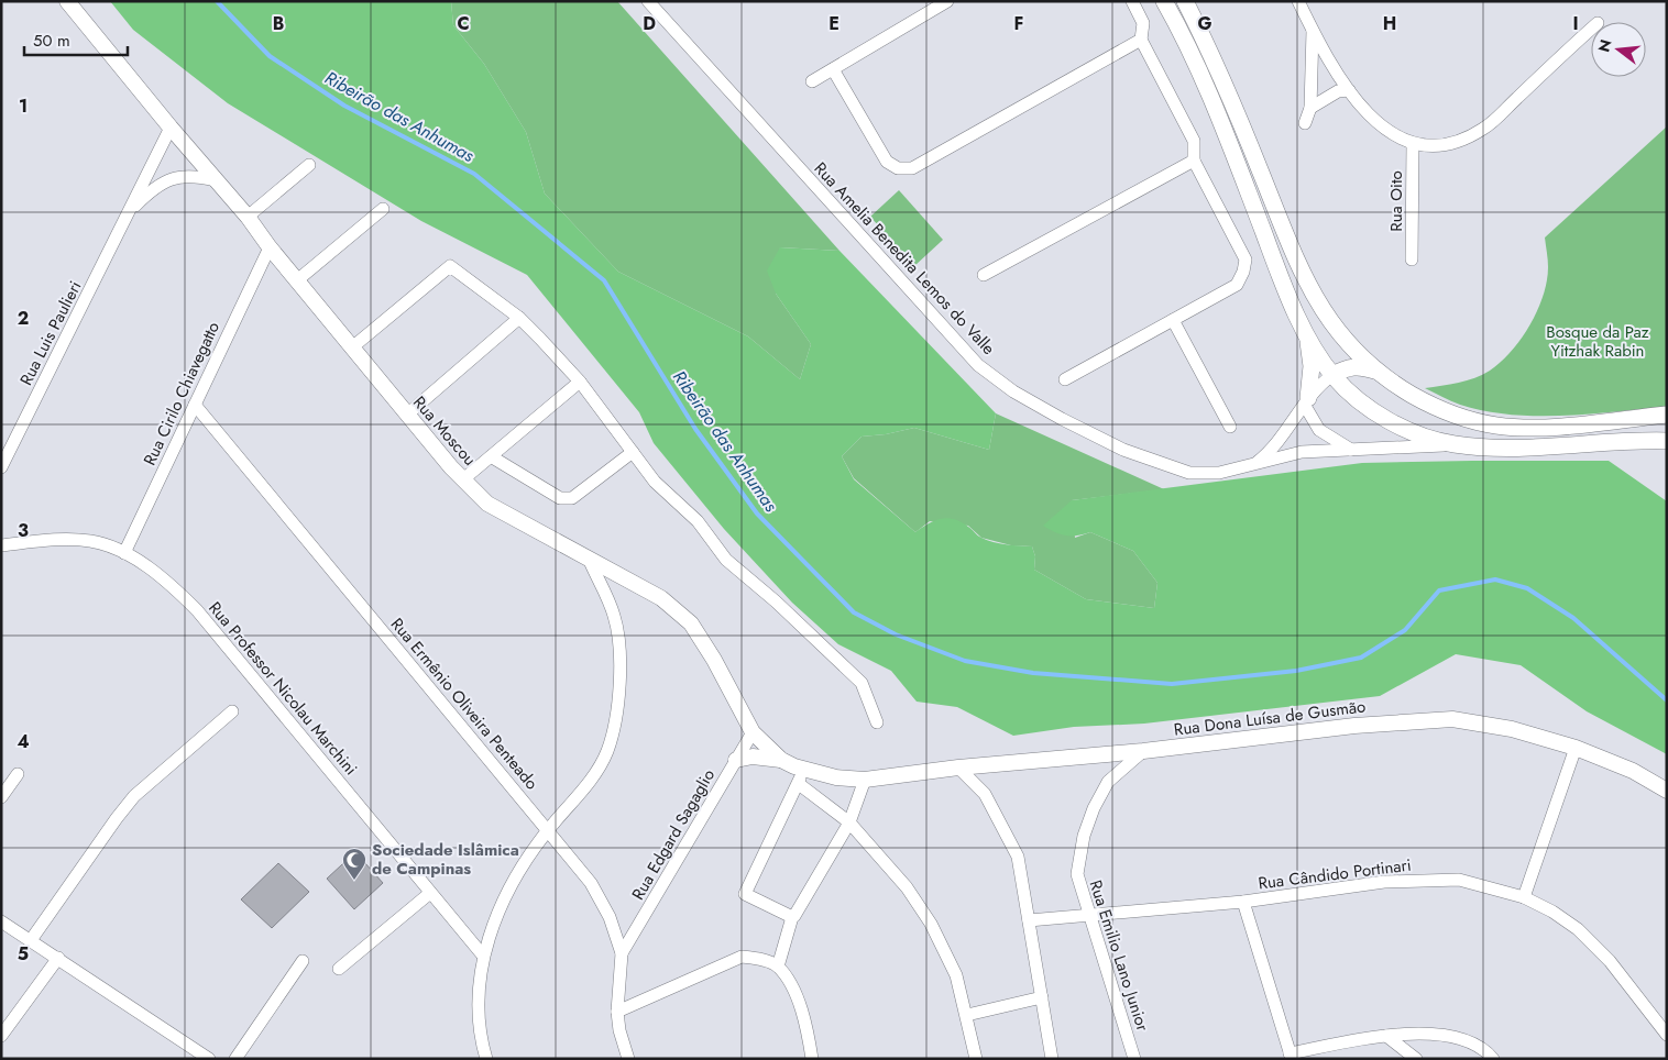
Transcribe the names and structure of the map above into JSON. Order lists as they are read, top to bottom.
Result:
{
  "streets": {
    "street": [
      "Rua Oito",
      "Rua Amelia Benedita Lemos do Valle",
      "Rua Luis Paulieri",
      "Rua Cirilo Chiavegatto",
      "Rua Moscou",
      "Rua Professor Nicolau Marchini",
      "Rua Ermênio Oliveira Penteado",
      "Rua Dona Luísa de Gusmão",
      "Rua Edgard Sagaglio",
      "Rua Cândido Portinari",
      "Rua Emilio Lano Junior"
    ]
  },
  "crossings": [
    ["Rua Luis Paulieri", "Rua Moscou"],
    ["Rua Cirilo Chiavegatto", "Rua Moscou"],
    ["Rua Cirilo Chiavegatto", "Rua Professor Nicolau Marchini"],
    ["Rua Cirilo Chiavegatto", "Rua Ermênio Oliveira Penteado"],
    ["Rua Moscou", "Rua Dona Luísa de Gusmão"],
    ["Rua Moscou", "Rua Edgard Sagaglio"],
    ["Rua Ermênio Oliveira Penteado", "Rua Edgard Sagaglio"],
    ["Rua Dona Luísa de Gusmão", "Rua Emilio Lano Junior"],
    ["Rua Cândido Portinari", "Rua Emilio Lano Junior"]
  ],
  "water": ["Ribeirão das Anhumas"],
  "parks": ["Bosque da Paz Yitzhak Rabin"],
  "places": {
    "mosque": ["Sociedade Islâmica de Campinas"]
  },
  "scale_bar": "50 m",
  "north": "left",
  "grid": {
    "columns": [
      "B",
      "C",
      "D",
      "E",
      "F",
      "G",
      "H",
      "I"
    ],
    "rows": [
      "1",
      "2",
      "3",
      "4",
      "5"
    ]
  }
}
